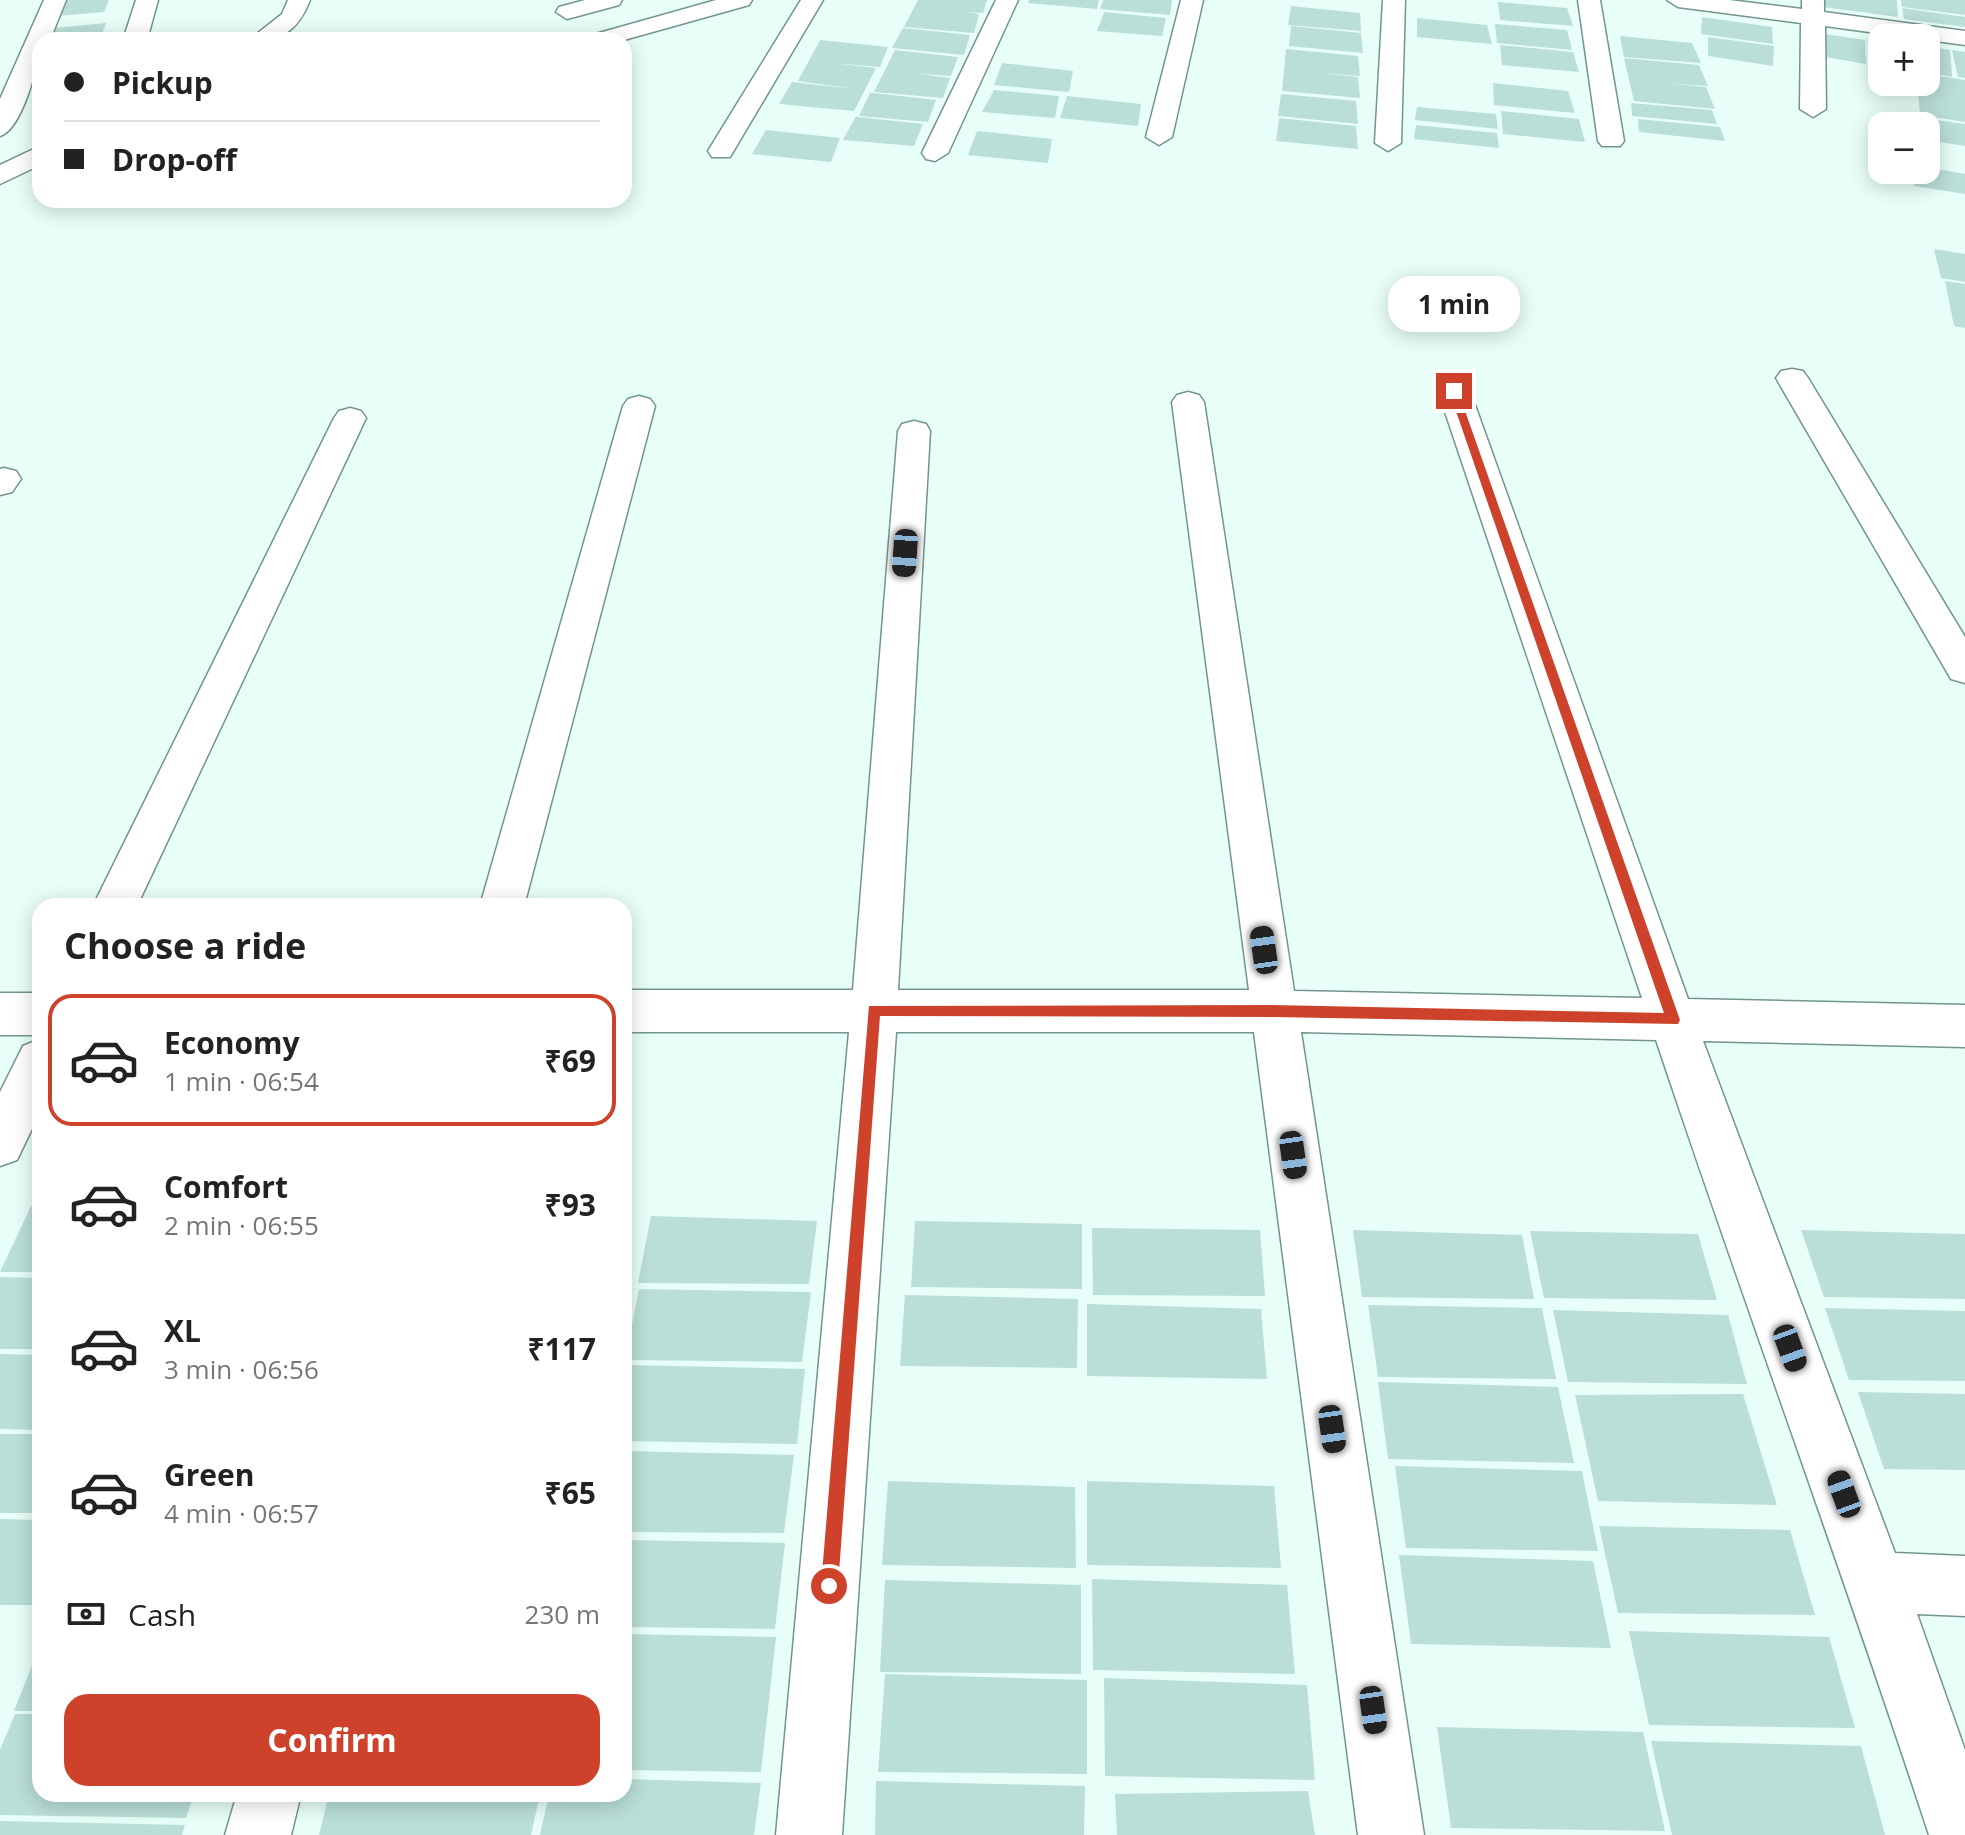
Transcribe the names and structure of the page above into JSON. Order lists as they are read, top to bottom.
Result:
{
  "page": {
    "map_buttons": ["+", "−"],
    "banner": ["Pickup", "Drop-off"],
    "bubble": "1 min",
    "heading": "Choose a ride",
    "list": [
      {
        "name": "Economy",
        "note": "1 min · 06:54",
        "value": "₹69"
      },
      {
        "name": "Comfort",
        "note": "2 min · 06:55",
        "value": "₹93"
      },
      {
        "name": "XL",
        "note": "3 min · 06:56",
        "value": "₹117"
      },
      {
        "name": "Green",
        "note": "4 min · 06:57",
        "value": "₹65"
      }
    ],
    "pay": ["Cash", "230 m"],
    "buttons": "Confirm"
  }
}
